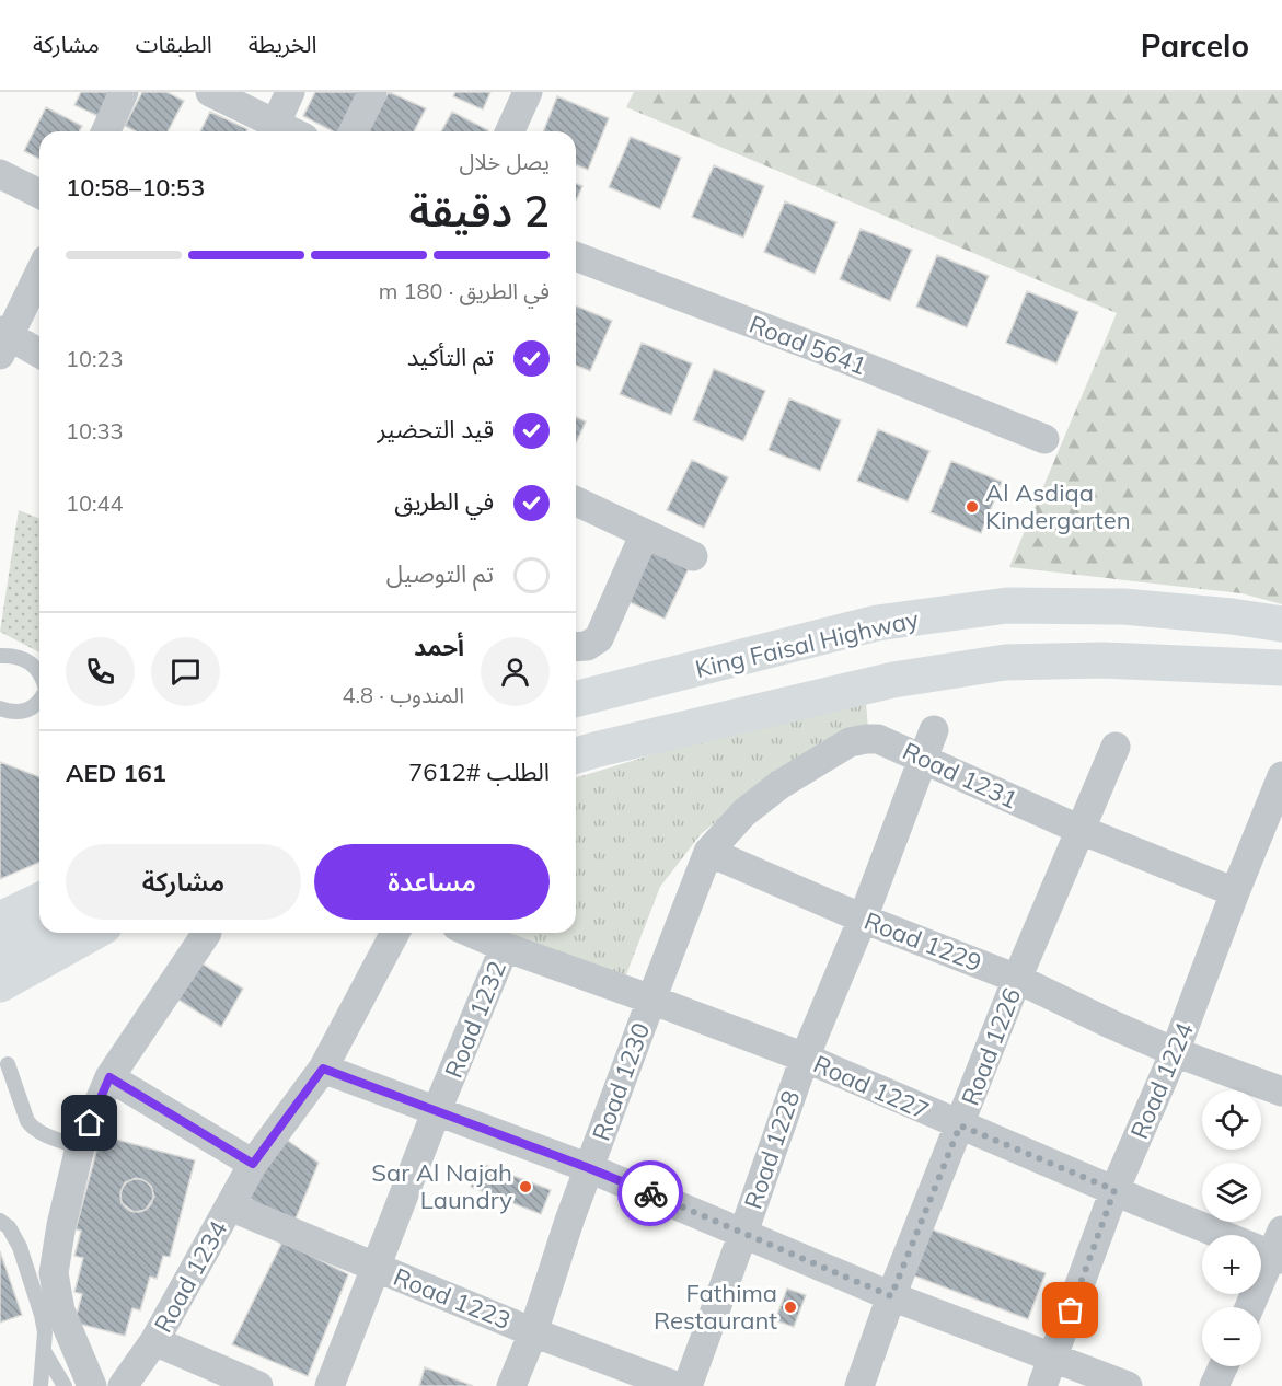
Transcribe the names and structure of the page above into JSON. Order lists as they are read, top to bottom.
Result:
{
  "streets": {
    "main road": ["King Faisal Highway"],
    "street": [
      "Road 5641",
      "Road 1231",
      "Road 1229",
      "Road 1232",
      "Road 1226",
      "Road 1224",
      "Road 1230",
      "Road 1227",
      "Road 1228",
      "Road 1234",
      "Road 1223"
    ]
  },
  "crossings": [
    ["Road 1231", "Road 1229"],
    ["Road 1231", "Road 1226"],
    ["Road 1231", "Road 1224"],
    ["Road 1231", "Road 1230"],
    ["Road 1231", "Road 1228"],
    ["Road 1229", "Road 1226"],
    ["Road 1229", "Road 1224"],
    ["Road 1229", "Road 1230"],
    ["Road 1229", "Road 1228"],
    ["Road 1232", "Road 1227"],
    ["Road 1232", "Road 1223"],
    ["Road 1226", "Road 1227"],
    ["Road 1224", "Road 1227"],
    ["Road 1230", "Road 1227"],
    ["Road 1230", "Road 1223"],
    ["Road 1227", "Road 1228"],
    ["Road 1234", "Road 1223"]
  ],
  "places": ["Al Asdiqa Kindergarten", "Sar Al Najah Laundry", "Fathima Restaurant"],
  "page": {
    "header": "Parcelo",
    "nav": ["الخريطة", "الطبقات", "مشاركة"],
    "heading": ["2 دقيقة", "يصل خلال", "10:53–10:58"],
    "panel": [
      "أحمد",
      "المندوب · 4.8",
      "الطلب #7612",
      "AED 161"
    ],
    "bar": "في الطريق · 180 m",
    "list": [
      ["تم التأكيد", "10:23"],
      ["قيد التحضير", "10:33"],
      ["في الطريق", "10:44"],
      "تم التوصيل"
    ],
    "buttons": ["مساعدة", "مشاركة"],
    "map_buttons": ["+", "−"]
  }
}
